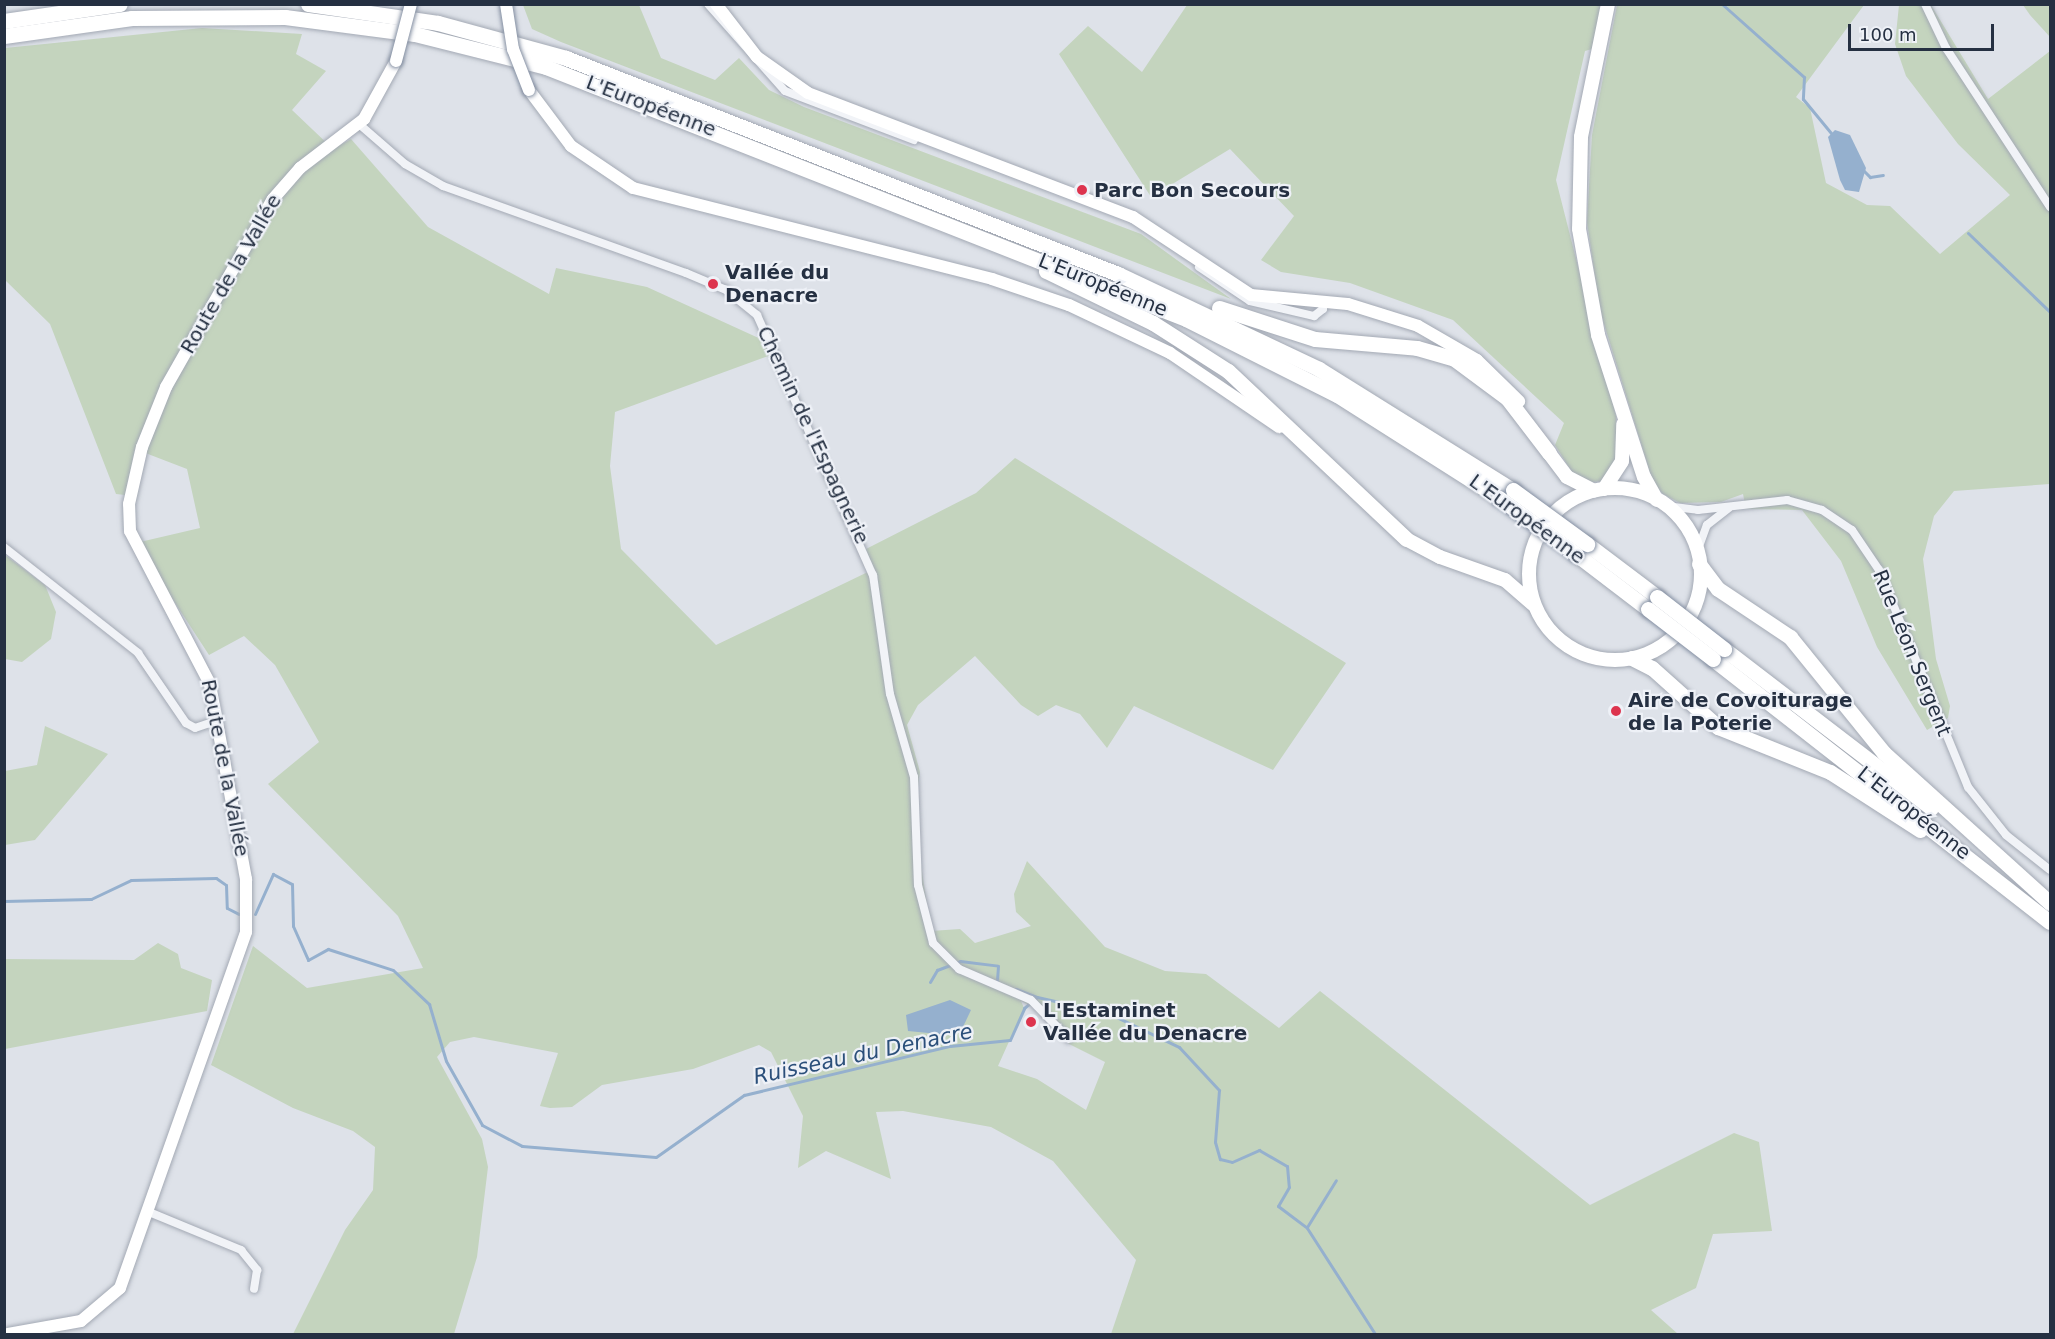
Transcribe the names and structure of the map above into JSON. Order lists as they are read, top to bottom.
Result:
{
  "streets": {
    "highway": ["L'Européenne"],
    "main road": ["Route de la Vallée"],
    "street": ["Chemin de l'Espagnerie", "Rue Léon Sergent"]
  },
  "crossings": [
    ["Route de la Vallée", "Chemin de l'Espagnerie"]
  ],
  "water": ["Ruisseau du Denacre"],
  "places": [
    "Parc Bon Secours",
    "Vallée du Denacre",
    "Aire de Covoiturage de la Poterie",
    "L'Estaminet Vallée du Denacre"
  ],
  "scale_bar": "100 m"
}
